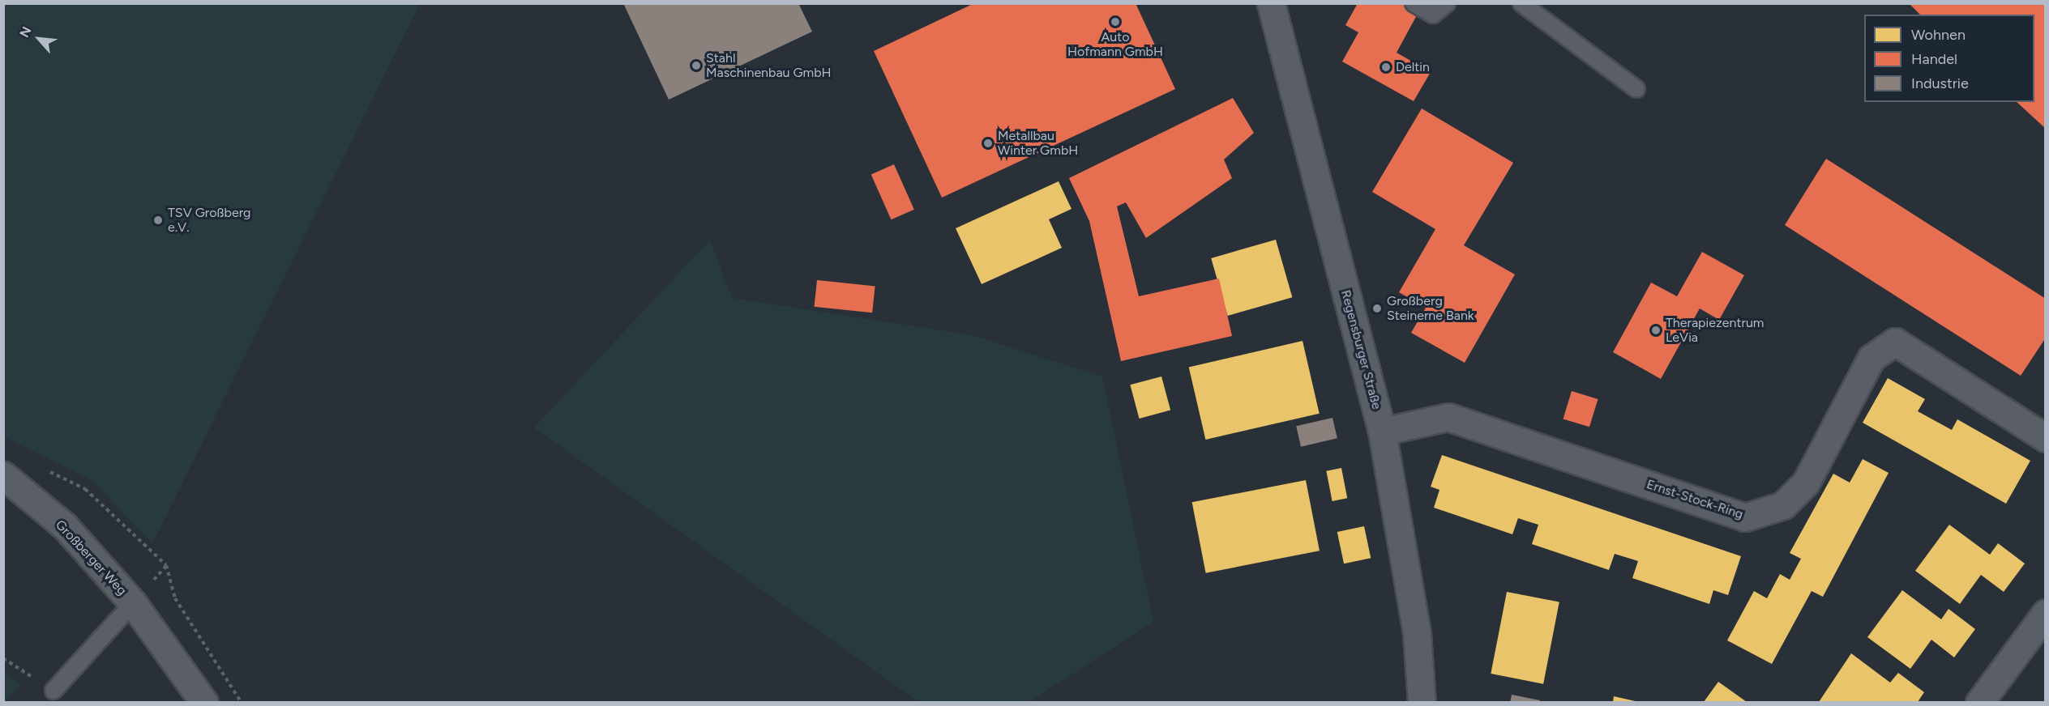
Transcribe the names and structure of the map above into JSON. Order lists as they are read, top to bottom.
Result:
{
  "streets": {
    "street": ["Regensburger Straße", "Ernst-Stock-Ring", "Großberger Weg"]
  },
  "crossings": [
    ["Regensburger Straße", "Ernst-Stock-Ring"]
  ],
  "places": [
    "Auto Hofmann GmbH",
    "Stahl Maschinenbau GmbH",
    "Deltin",
    "Metallbau Winter GmbH",
    "TSV Großberg e.V.",
    "Großberg Steinerne Bank",
    "Therapiezentrum LeVia"
  ],
  "legend": ["Wohnen", "Handel", "Industrie"],
  "north": "top left"
}
